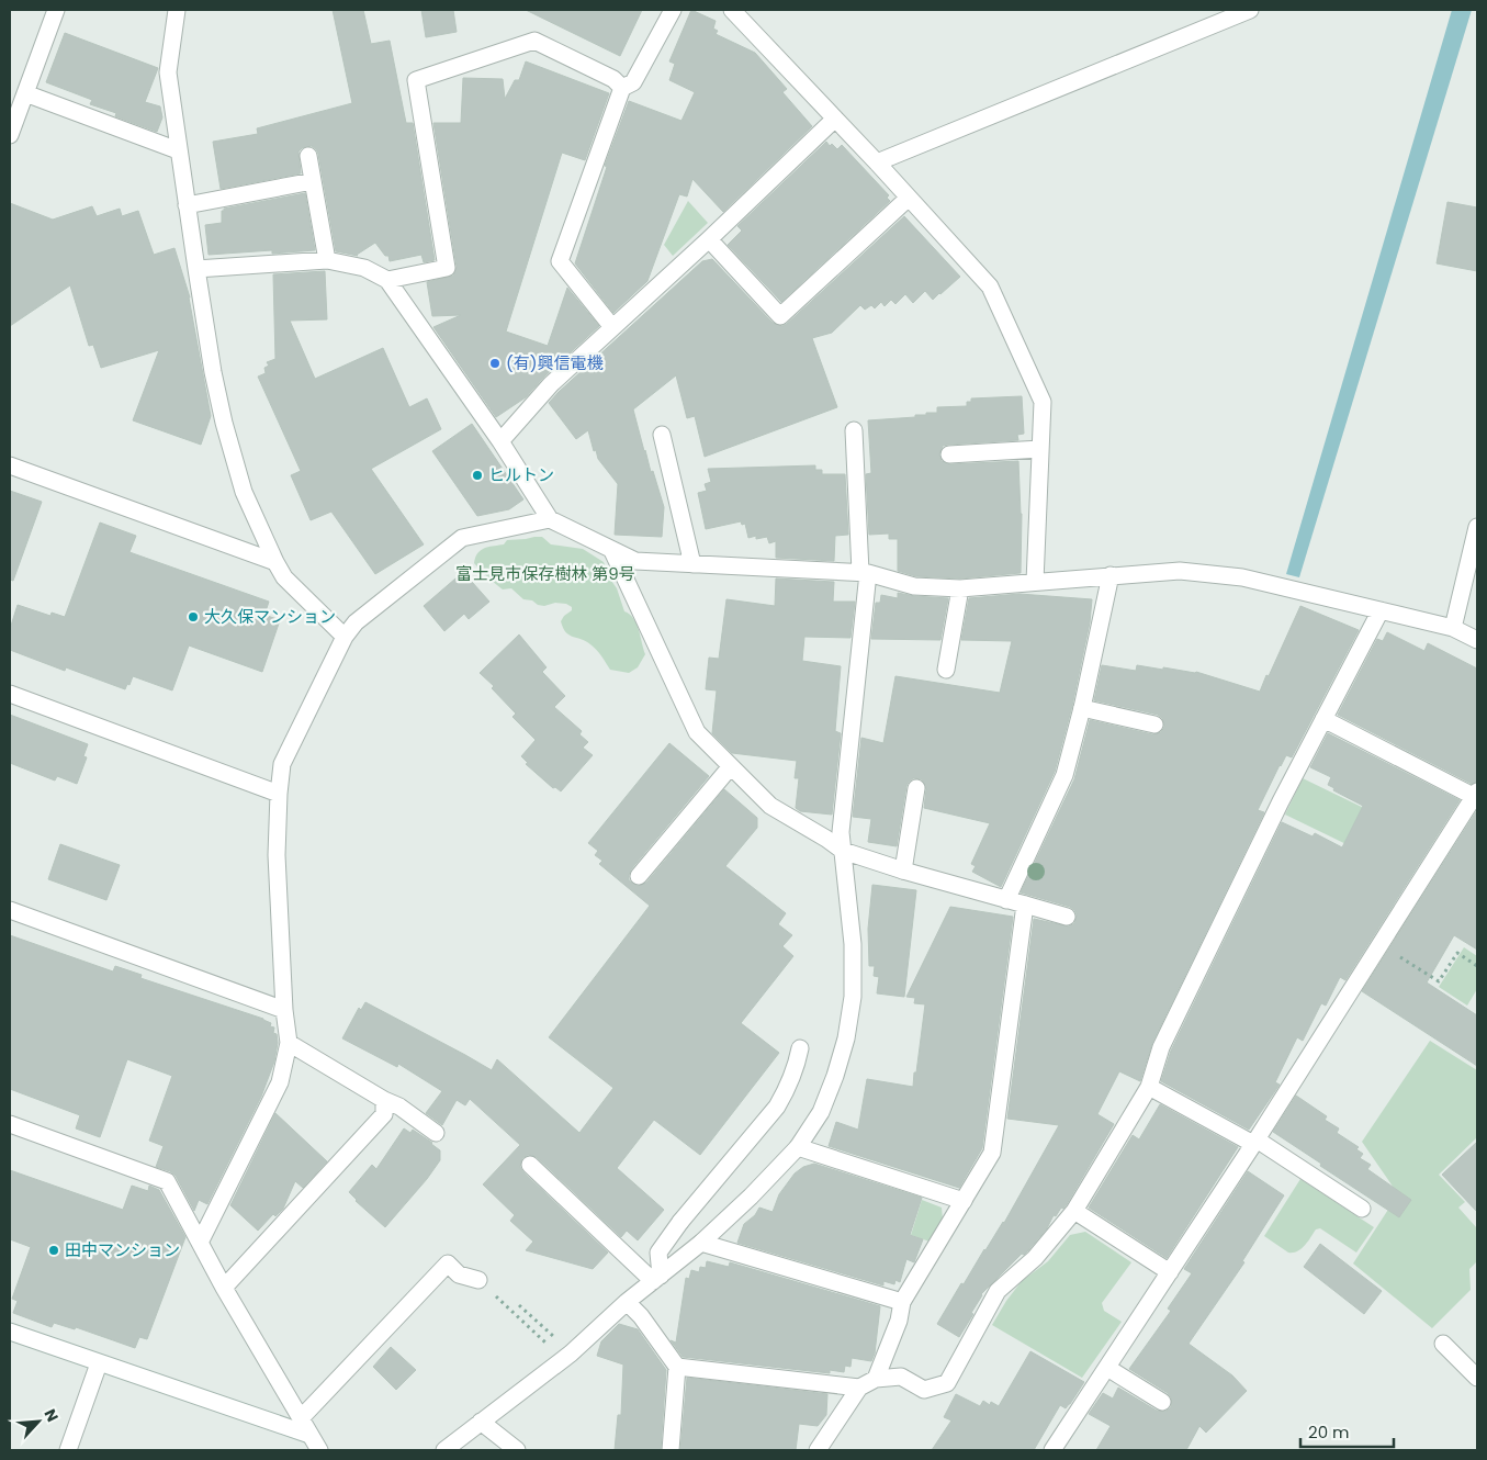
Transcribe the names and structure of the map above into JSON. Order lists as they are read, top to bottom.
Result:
{
  "parks": ["富士見市保存樹林 第9号"],
  "places": [
    "(有)興信電機",
    "ヒルトン",
    "大久保マンション",
    "田中マンション"
  ],
  "scale_bar": "20 m",
  "north": "top right"
}
